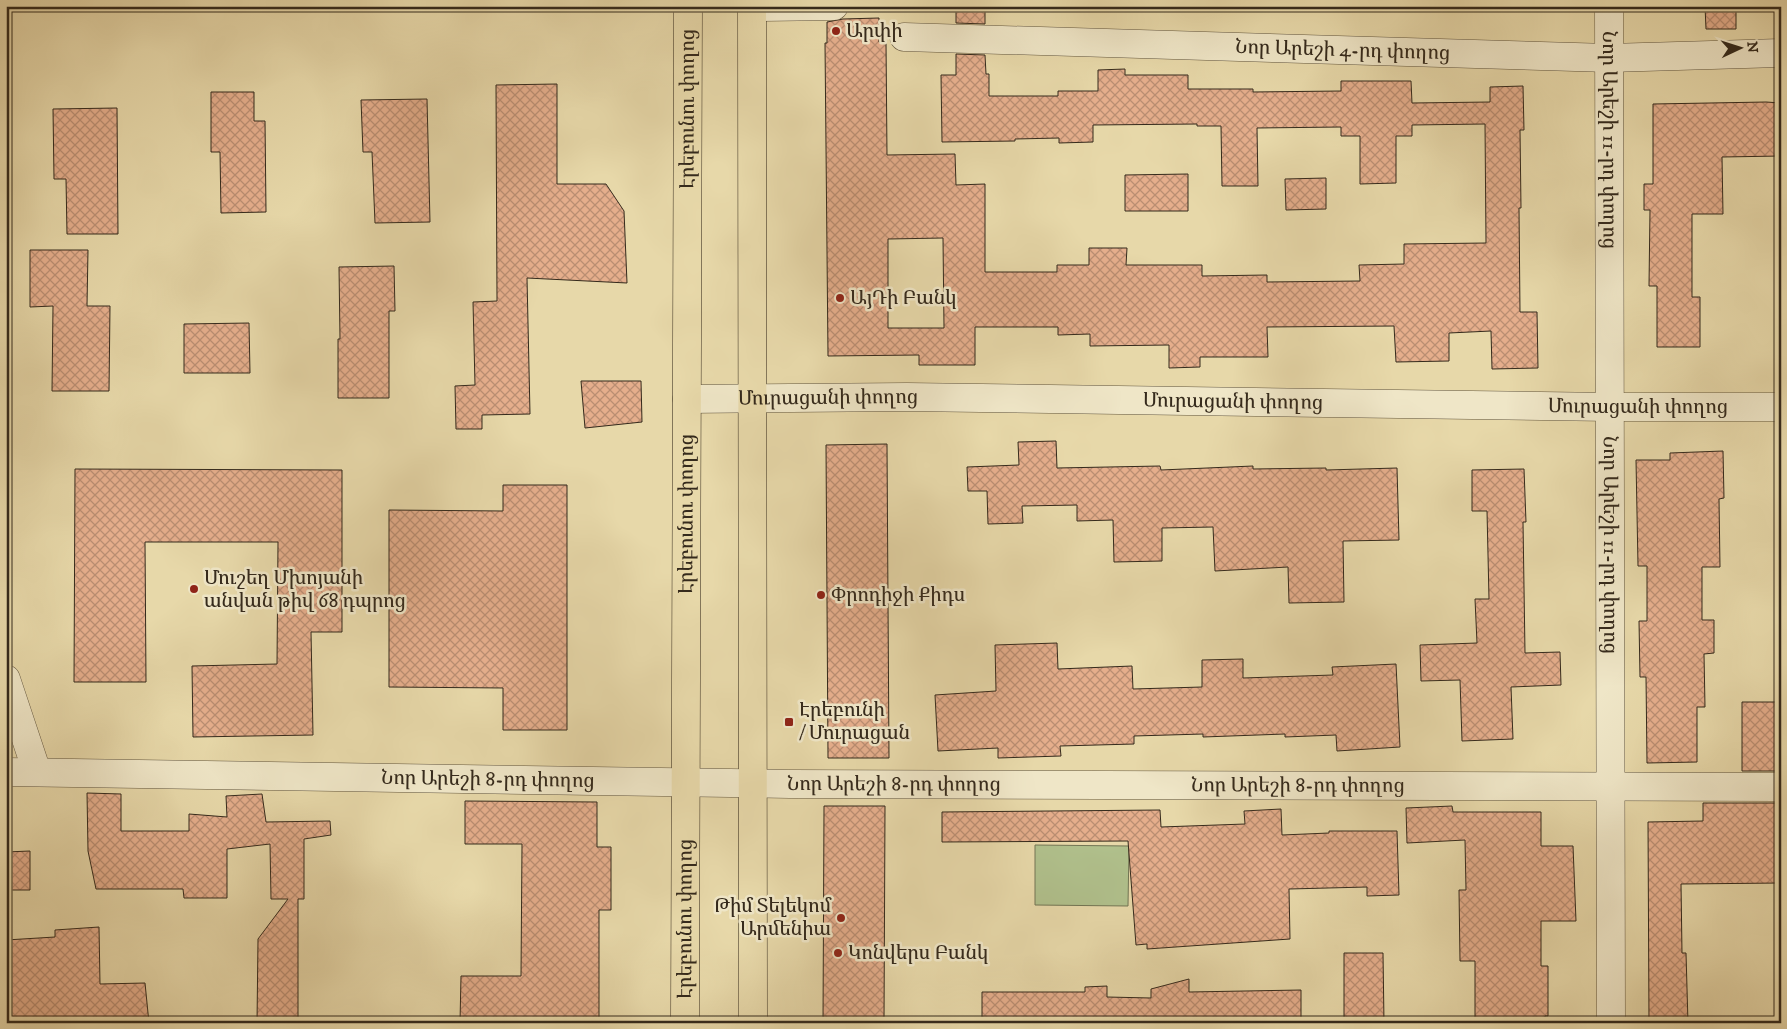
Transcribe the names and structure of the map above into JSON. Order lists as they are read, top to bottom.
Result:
{
  "streets": {
    "main road": ["Էրեբունու փողոց"],
    "street": [
      "Նոր Արեշի 4-րդ փողոց",
      "Նոր Արեշի 11-րդ փողոց",
      "Մուրացանի փողոց",
      "Նոր Արեշի 8-րդ փողոց"
    ]
  },
  "crossings": [
    ["Նոր Արեշի 4-րդ փողոց", "Նոր Արեշի 11-րդ փողոց"],
    ["Էրեբունու փողոց", "Մուրացանի փողոց"],
    ["Էրեբունու փողոց", "Նոր Արեշի 8-րդ փողոց"],
    ["Նոր Արեշի 11-րդ փողոց", "Մուրացանի փողոց"],
    ["Նոր Արեշի 11-րդ փողոց", "Նոր Արեշի 8-րդ փողոց"]
  ],
  "places": {
    "other": [
      "Արփի",
      "ԱյԴի Բանկ",
      "Մուշեղ Մխոյանի անվան թիվ 68 դպրոց",
      "Փրոդիջի Քիդս",
      "Թիմ Տելեկոմ Արմենիա",
      "Կոնվերս Բանկ"
    ],
    "transit": ["Էրեբունի / Մուրացան"]
  },
  "north": "right"
}
